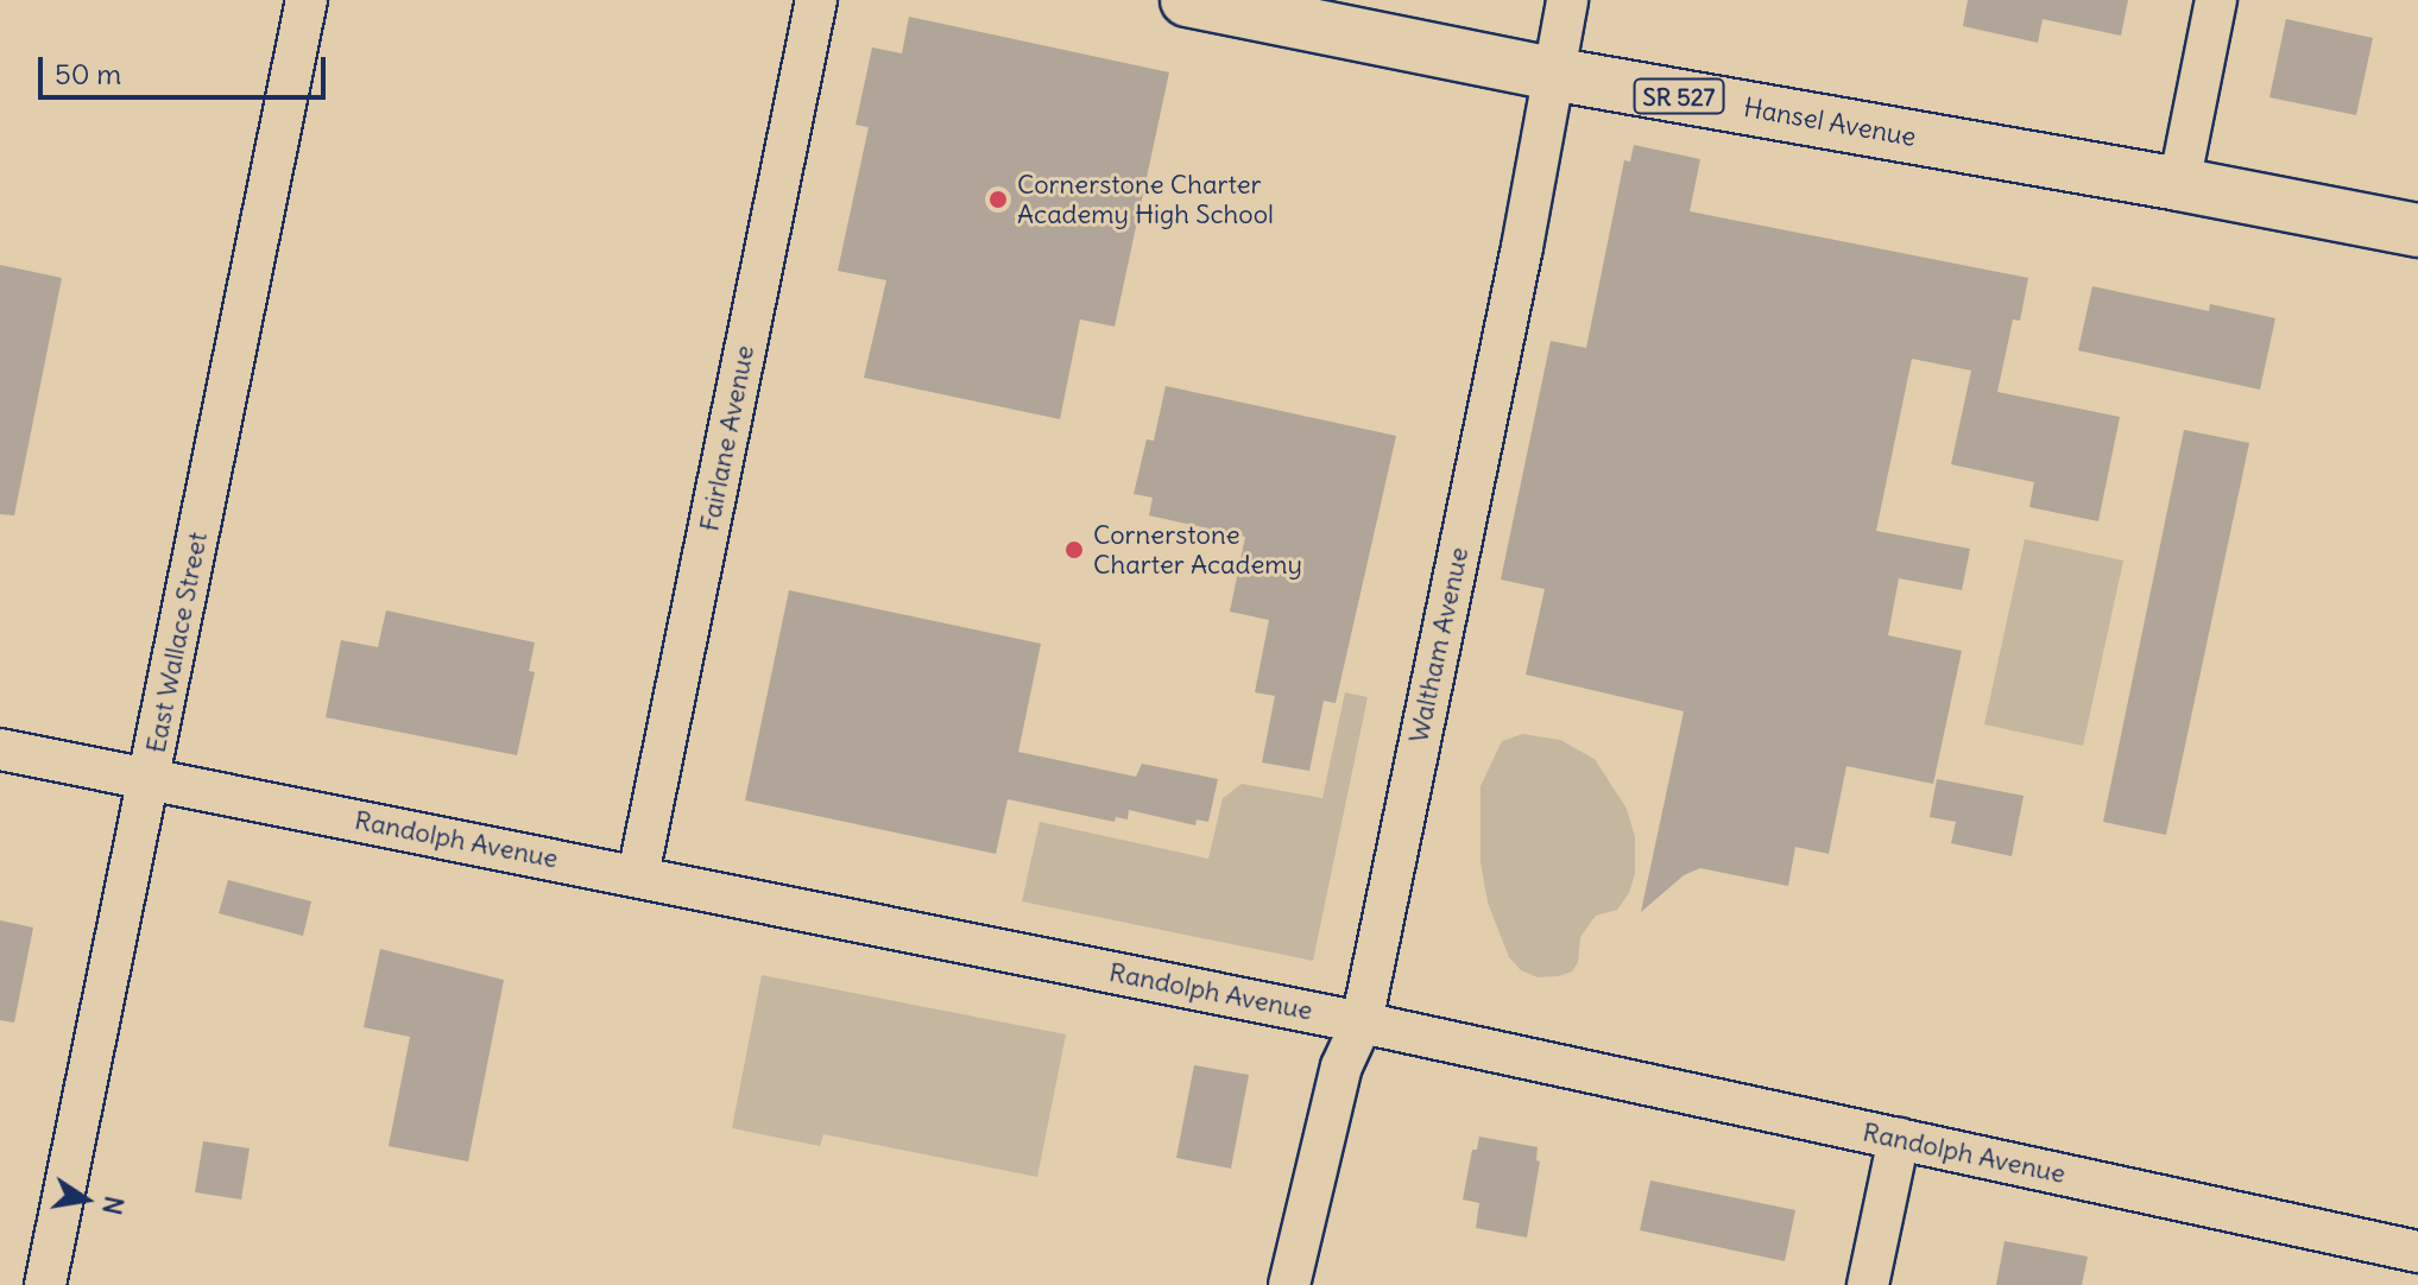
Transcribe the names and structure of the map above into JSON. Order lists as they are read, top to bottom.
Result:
{
  "streets": {
    "main road": ["SR 527", "Hansel Avenue"],
    "street": [
      "Fairlane Avenue",
      "East Wallace Street",
      "Waltham Avenue",
      "Randolph Avenue"
    ]
  },
  "crossings": [
    ["Hansel Avenue", "Waltham Avenue"],
    ["Fairlane Avenue", "Randolph Avenue"],
    ["East Wallace Street", "Randolph Avenue"],
    ["Waltham Avenue", "Randolph Avenue"]
  ],
  "places": ["Cornerstone Charter Academy High School", "Cornerstone Charter Academy"],
  "scale_bar": "50 m",
  "north": "right"
}
